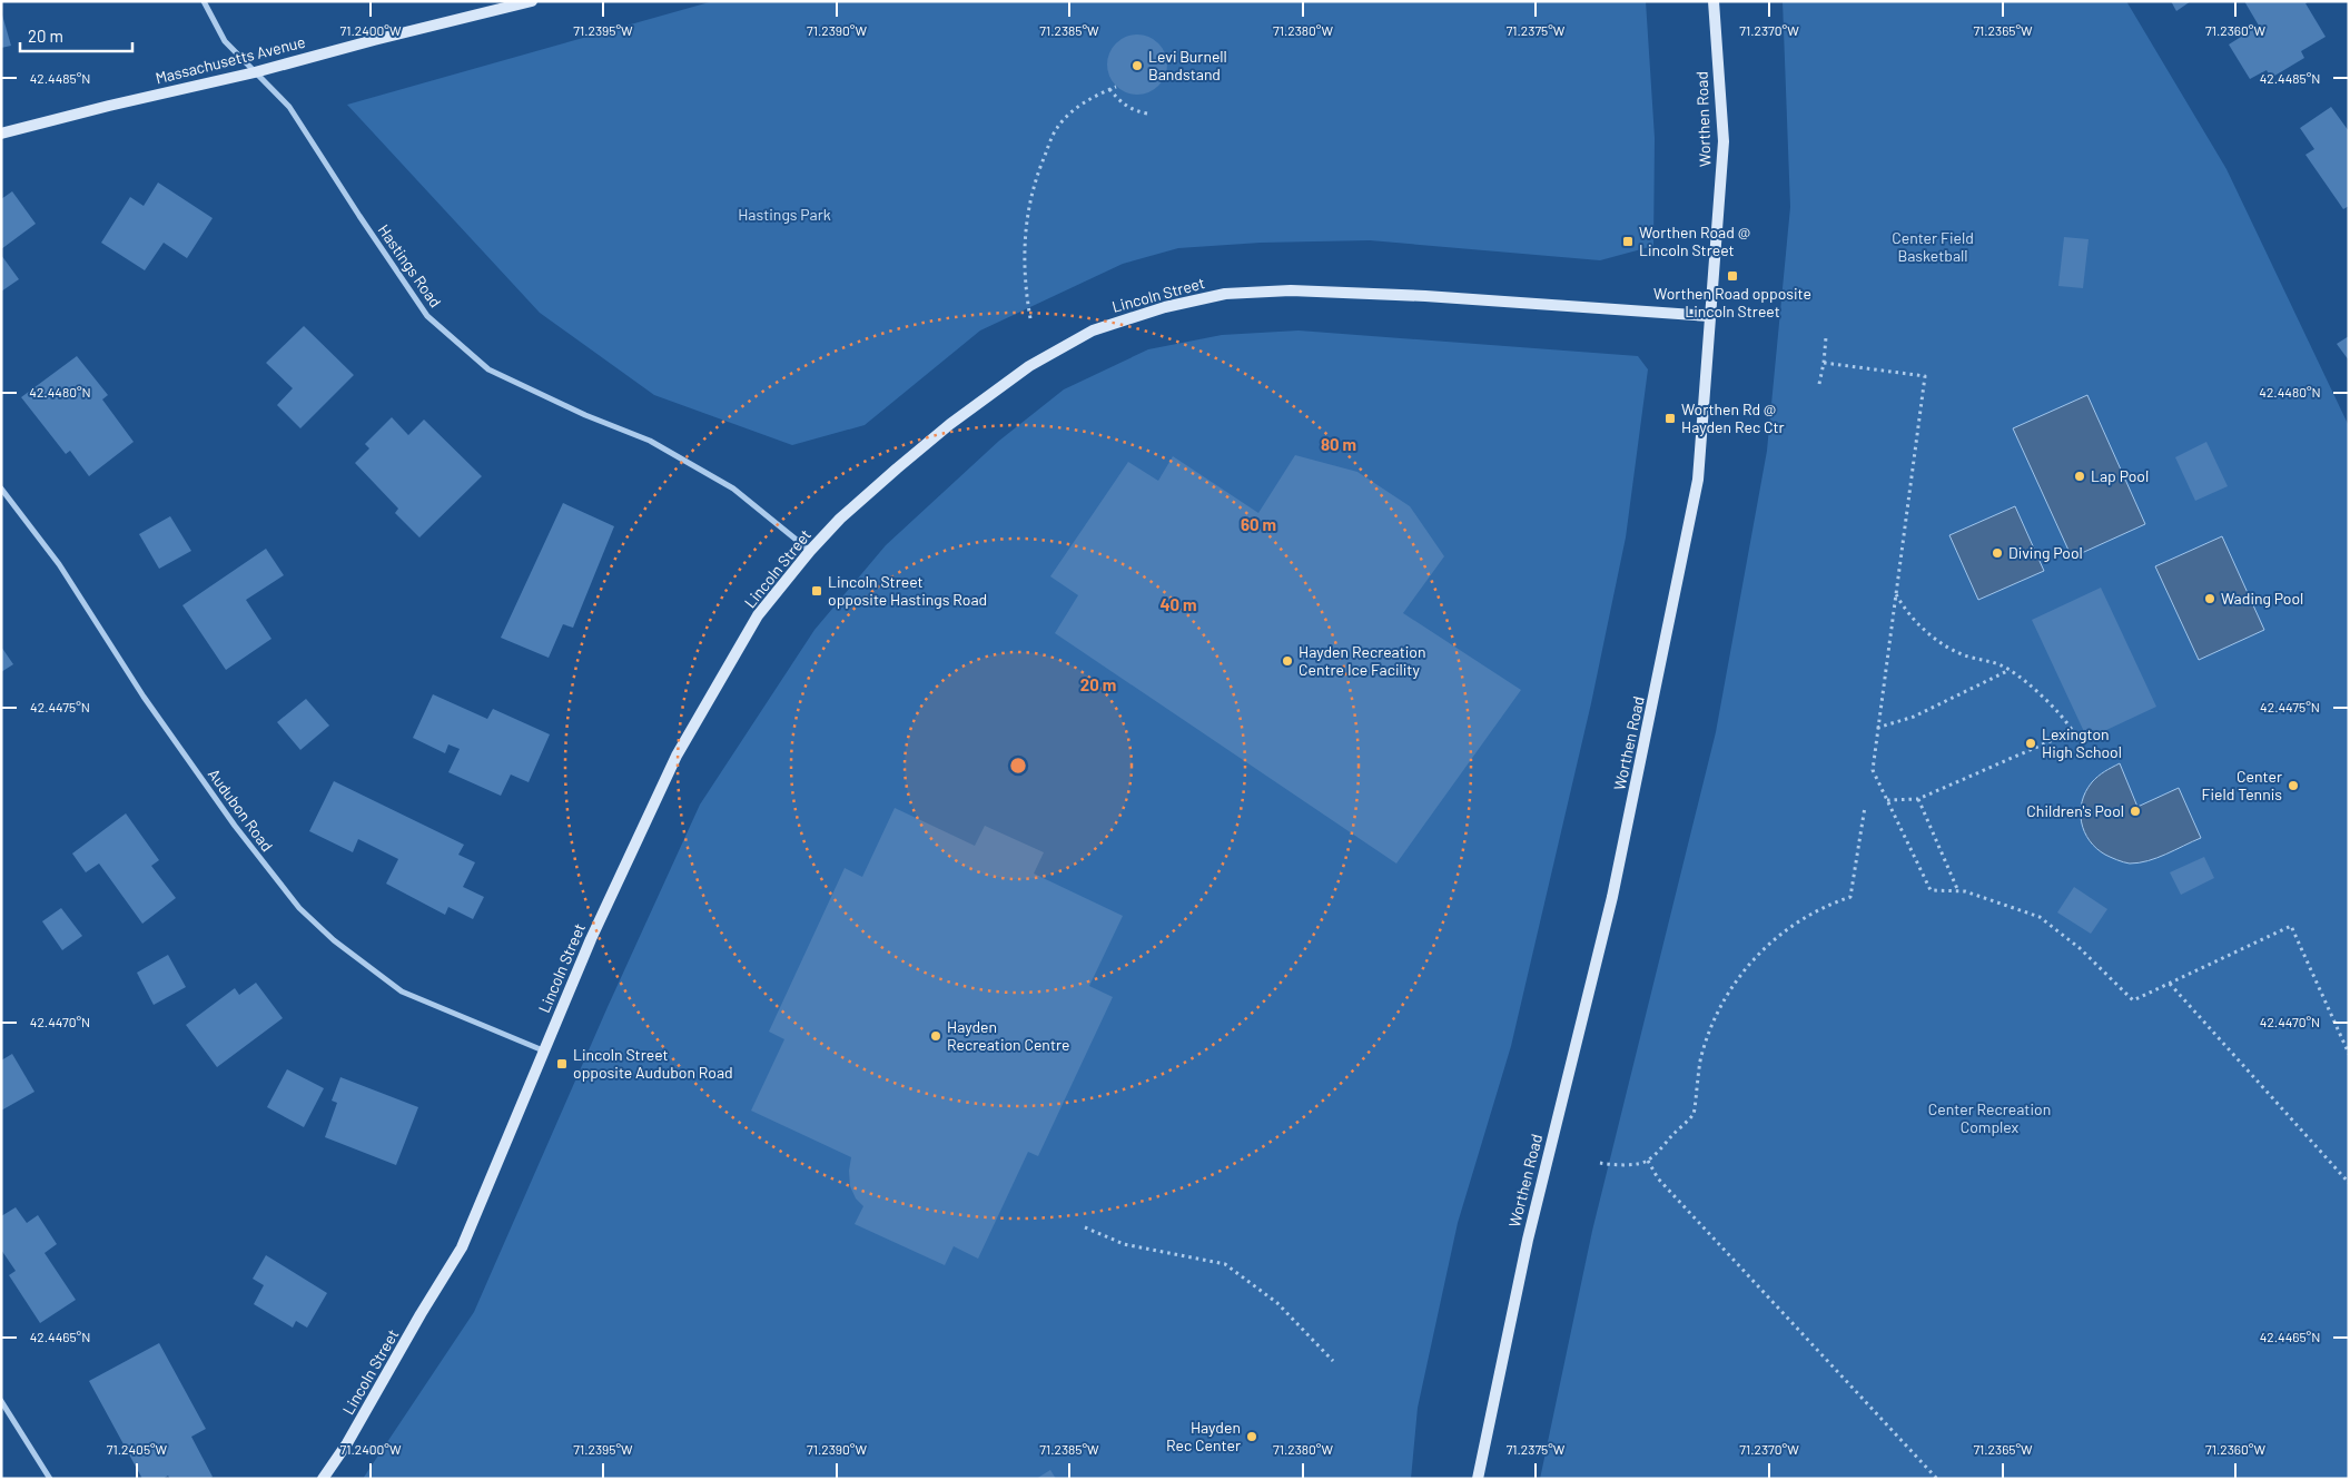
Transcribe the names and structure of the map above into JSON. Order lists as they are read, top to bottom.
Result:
{
  "streets": {
    "main road": ["Massachusetts Avenue", "Worthen Road", "Lincoln Street"],
    "street": ["Hastings Road", "Audubon Road"]
  },
  "crossings": [
    ["Massachusetts Avenue", "Hastings Road"],
    ["Worthen Road", "Lincoln Street"],
    ["Hastings Road", "Lincoln Street"],
    ["Lincoln Street", "Audubon Road"]
  ],
  "parks": ["Hastings Park", "Center Field Basketball", "Center Recreation Complex"],
  "places": {
    "other": [
      "Levi Burnell Bandstand",
      "Lap Pool",
      "Diving Pool",
      "Wading Pool",
      "Hayden Recreation Centre Ice Facility",
      "Lexington High School",
      "Center Field Tennis",
      "Children's Pool",
      "Hayden Recreation Centre",
      "Hayden Rec Center"
    ],
    "transit": [
      "Worthen Road @ Lincoln Street",
      "Worthen Road opposite Lincoln Street",
      "Worthen Rd @ Hayden Rec Ctr",
      "Lincoln Street opposite Hastings Road",
      "Lincoln Street opposite Audubon Road"
    ]
  },
  "scale_bar": "20 m",
  "coordinates": [
    "71.2400°W",
    "71.2395°W",
    "71.2390°W",
    "71.2385°W",
    "71.2380°W",
    "71.2375°W",
    "71.2370°W",
    "71.2365°W",
    "71.2360°W",
    "42.4485°N",
    "42.4480°N",
    "42.4475°N",
    "42.4470°N",
    "42.4465°N",
    "71.2405°W"
  ],
  "rings": [
    "80 m",
    "60 m",
    "40 m",
    "20 m"
  ]
}
